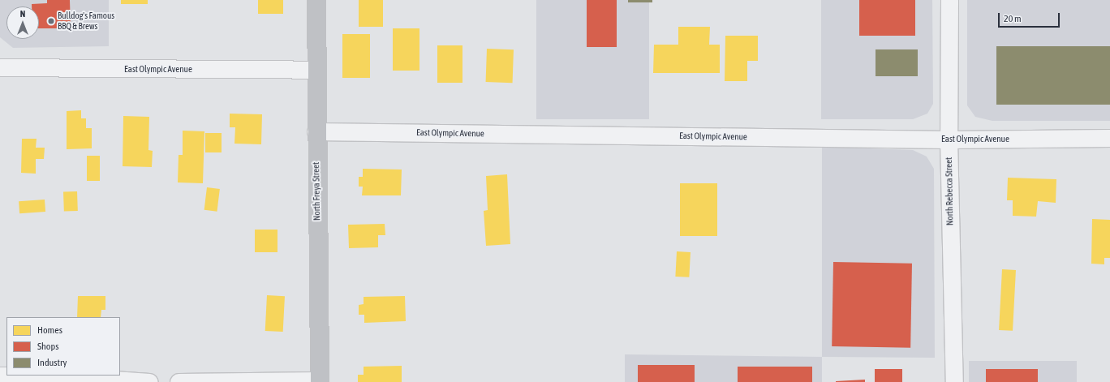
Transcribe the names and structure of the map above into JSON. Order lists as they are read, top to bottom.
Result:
{
  "streets": {
    "street": ["East Olympic Avenue", "North Freya Street", "North Rebecca Street"]
  },
  "crossings": [
    ["East Olympic Avenue", "North Freya Street"],
    ["East Olympic Avenue", "North Rebecca Street"]
  ],
  "places": ["Bulldog's Famous BBQ & Brews"],
  "legend": ["Homes", "Shops", "Industry"],
  "scale_bar": "20 m",
  "north": "top"
}
